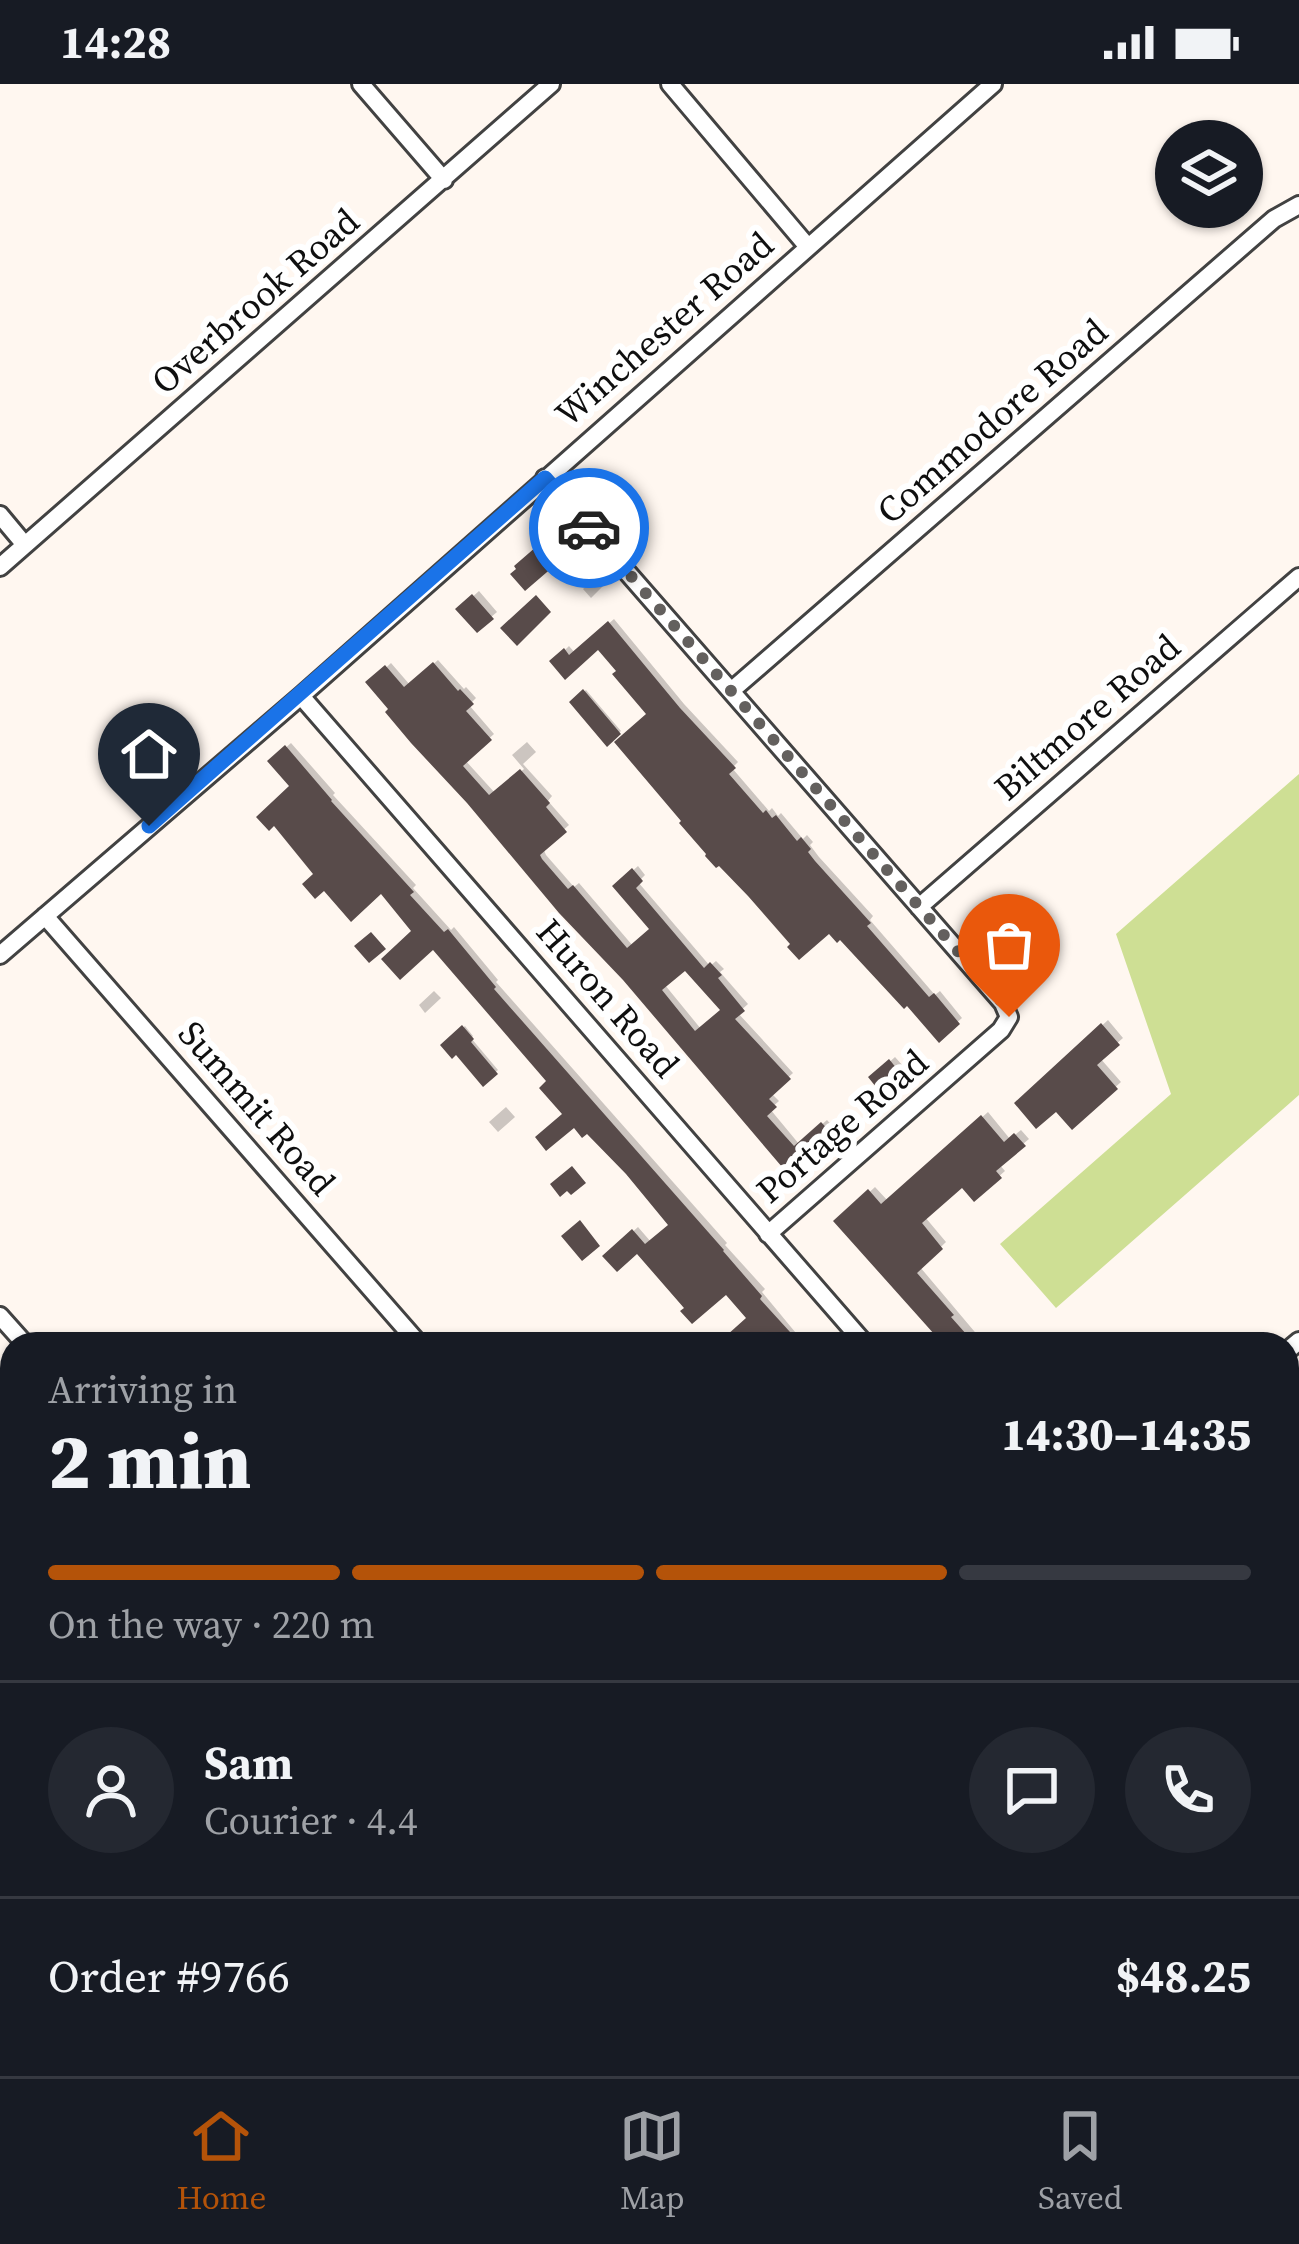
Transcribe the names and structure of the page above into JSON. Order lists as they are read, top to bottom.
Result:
{
  "streets": {
    "street": [
      "Overbrook Road",
      "Winchester Road",
      "Commodore Road",
      "Biltmore Road",
      "Huron Road",
      "Summit Road",
      "Portage Road"
    ]
  },
  "crossings": [
    ["Winchester Road", "Huron Road"],
    ["Winchester Road", "Summit Road"],
    ["Biltmore Road", "Portage Road"],
    ["Huron Road", "Portage Road"]
  ],
  "page": {
    "status": "14:28",
    "heading": ["2 min", "Arriving in", "14:30–14:35"],
    "panel": [
      "Sam",
      "Courier · 4.4",
      "Order #9766",
      "$48.25"
    ],
    "bar": "On the way · 220 m",
    "tabs": ["Home", "Map", "Saved"]
  }
}
